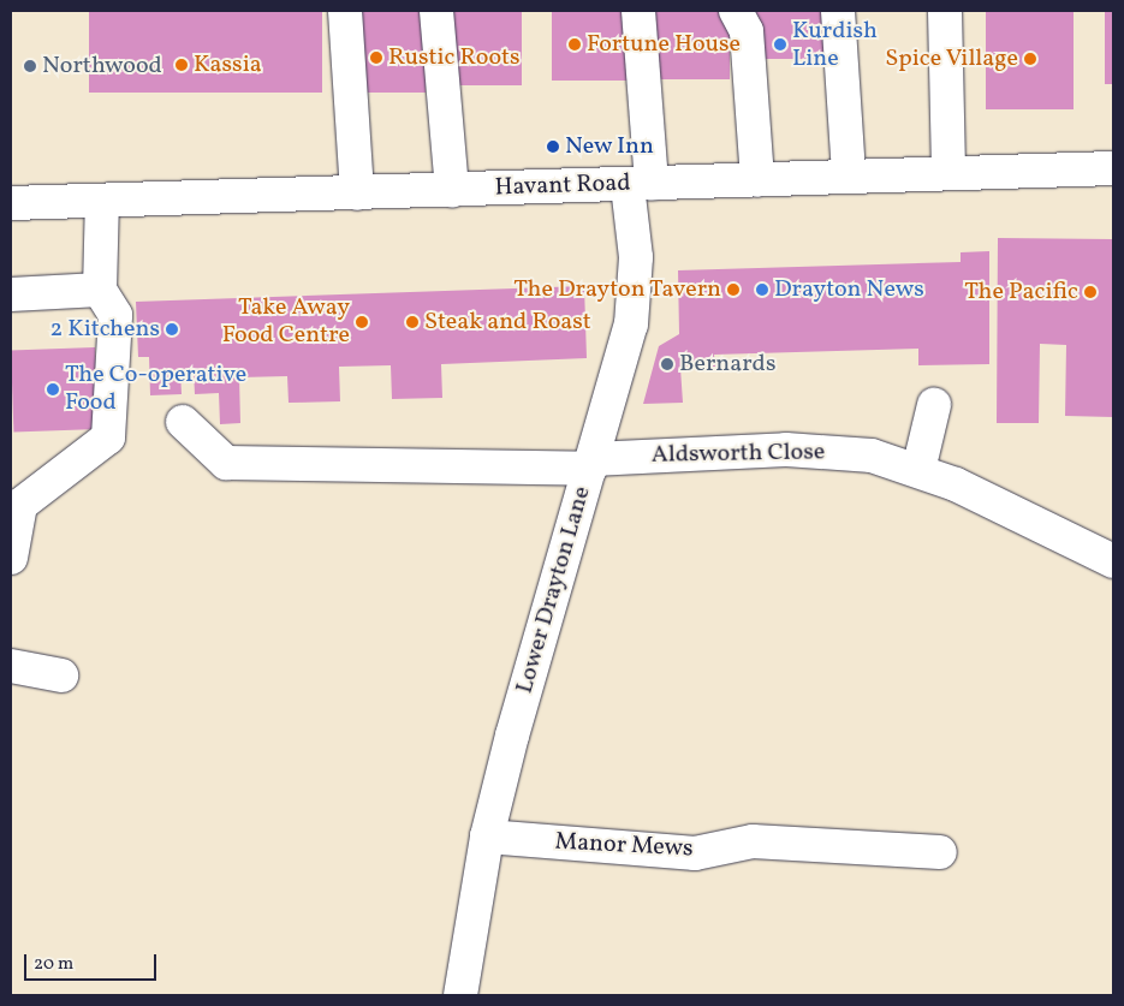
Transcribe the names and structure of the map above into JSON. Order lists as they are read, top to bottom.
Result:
{
  "streets": {
    "street": [
      "Havant Road",
      "Aldsworth Close",
      "Lower Drayton Lane",
      "Manor Mews"
    ]
  },
  "crossings": [
    ["Havant Road", "Lower Drayton Lane"],
    ["Aldsworth Close", "Lower Drayton Lane"],
    ["Lower Drayton Lane", "Manor Mews"]
  ],
  "places": [
    "Fortune House",
    "Kurdish Line",
    "Rustic Roots",
    "Spice Village",
    "Kassia",
    "Northwood",
    "New Inn",
    "The Drayton Tavern",
    "Drayton News",
    "The Pacific",
    "Take Away Food Centre",
    "Steak and Roast",
    "2 Kitchens",
    "Bernards",
    "The Co-operative Food"
  ],
  "scale_bar": "20 m"
}
